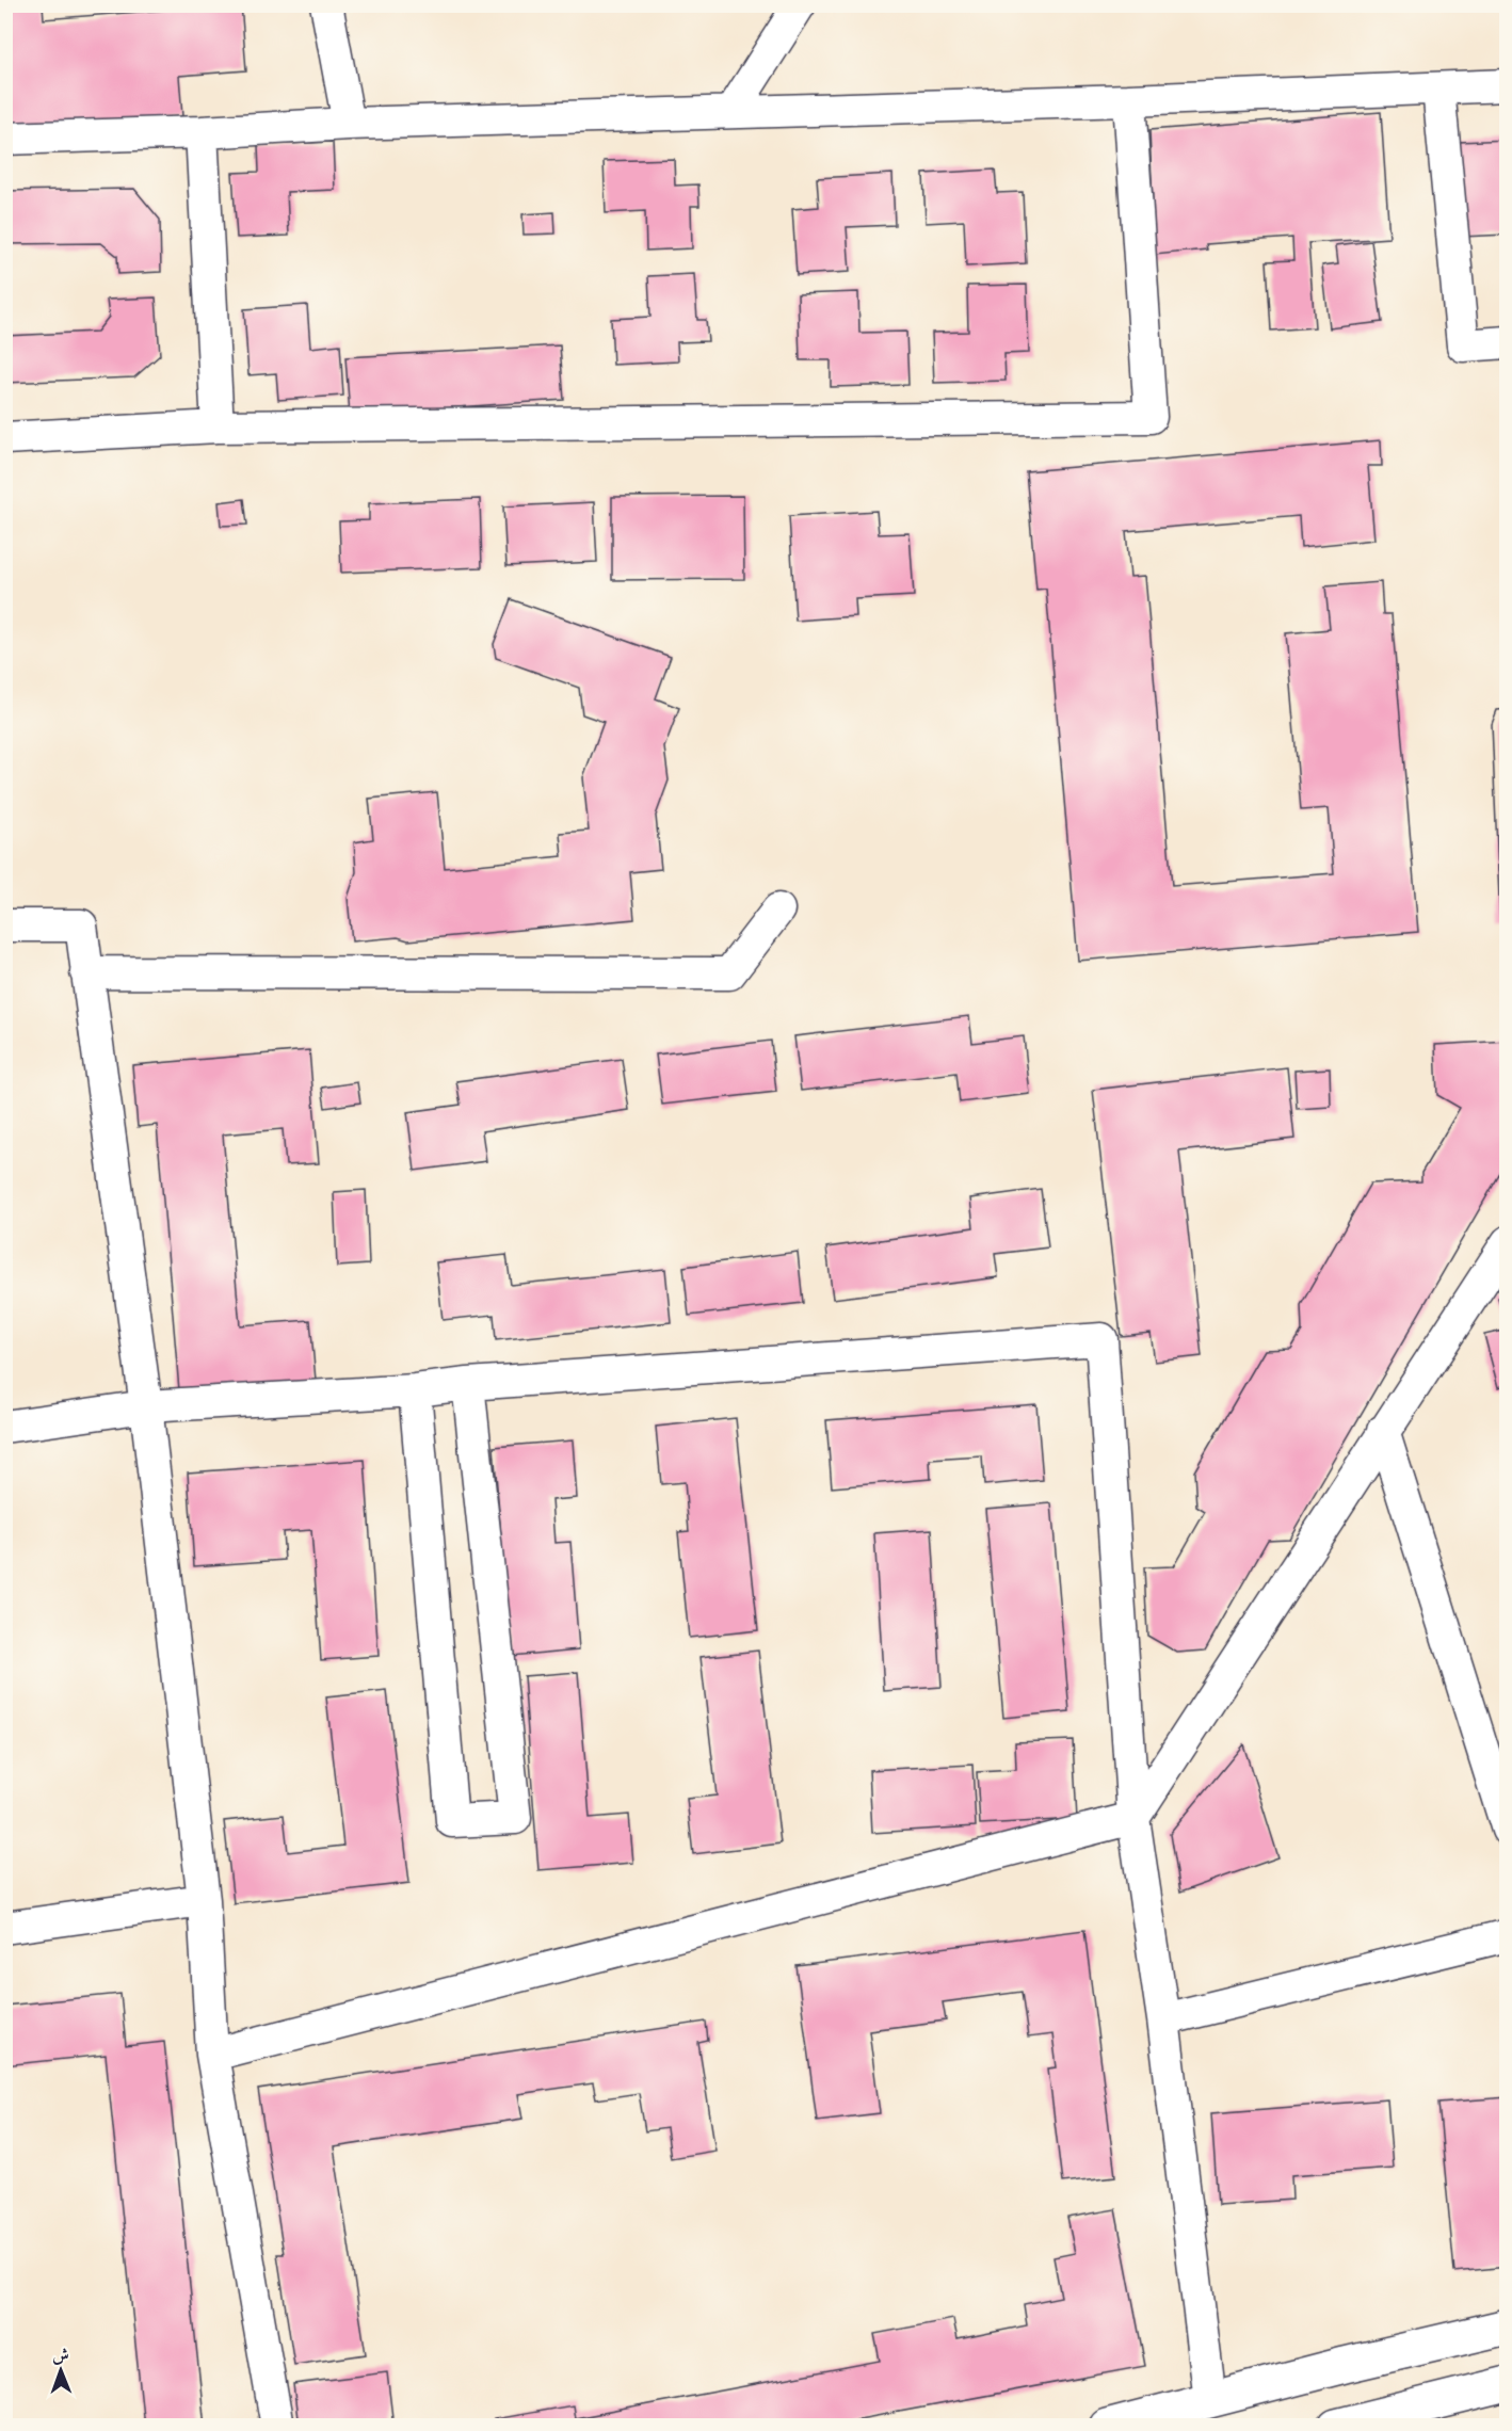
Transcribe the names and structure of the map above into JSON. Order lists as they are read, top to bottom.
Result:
{
  "north": "top"
}
